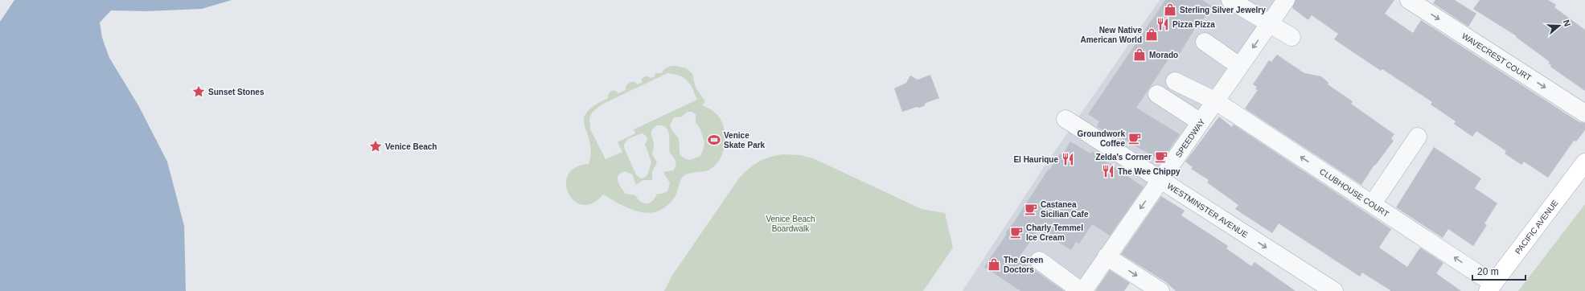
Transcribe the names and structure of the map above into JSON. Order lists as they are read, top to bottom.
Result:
{
  "streets": {
    "main road": ["PACIFIC AVENUE"],
    "street": [
      "WAVECREST COURT",
      "SPEEDWAY",
      "CLUBHOUSE COURT",
      "WESTMINSTER AVENUE"
    ]
  },
  "crossings": [
    ["SPEEDWAY", "CLUBHOUSE COURT"],
    ["SPEEDWAY", "WESTMINSTER AVENUE"],
    ["CLUBHOUSE COURT", "PACIFIC AVENUE"]
  ],
  "one_way": ["WAVECREST COURT", "SPEEDWAY", "CLUBHOUSE COURT"],
  "parks": ["Venice Beach Boardwalk"],
  "places": {
    "shop": [
      "Sterling Silver Jewelry",
      "New Native American World",
      "Morado",
      "The Green Doctors"
    ],
    "restaurant": ["Pizza Pizza", "El Haurique", "The Wee Chippy"],
    "place": ["Sunset Stones", "Venice Beach"],
    "cafe": [
      "Groundwork Coffee",
      "Zelda's Corner",
      "Castanea Sicilian Cafe",
      "Charly Temmel Ice Cream"
    ],
    "sports": ["Venice Skate Park"]
  },
  "scale_bar": "20 m",
  "north": "right"
}
